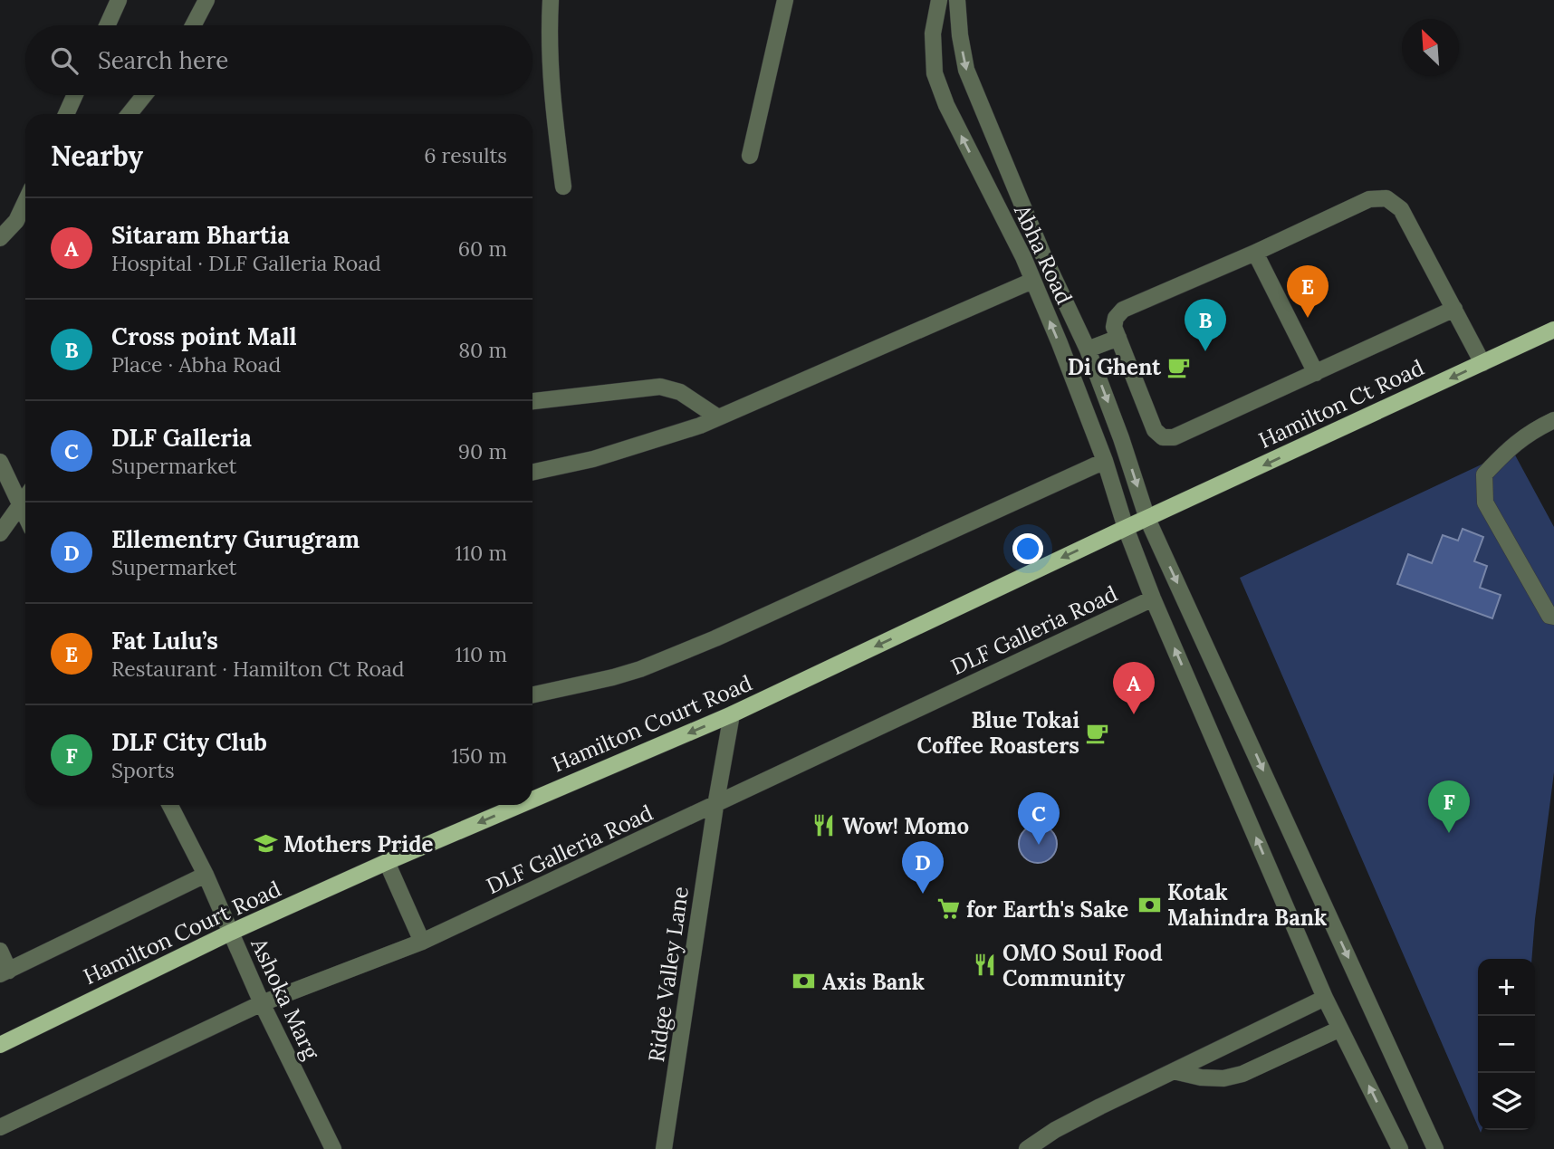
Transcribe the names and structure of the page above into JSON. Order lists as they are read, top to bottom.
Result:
{
  "streets": {
    "main road": ["Hamilton Ct Road", "Hamilton Court Road"],
    "street": [
      "Abha Road",
      "DLF Galleria Road",
      "Ridge Valley Lane",
      "Ashoka Marg"
    ]
  },
  "crossings": [
    ["Abha Road", "Hamilton Ct Road"],
    ["Abha Road", "DLF Galleria Road"],
    ["Abha Road", "Hamilton Court Road"],
    ["Hamilton Ct Road", "Hamilton Court Road"],
    ["DLF Galleria Road", "Ridge Valley Lane"],
    ["DLF Galleria Road", "Ashoka Marg"],
    ["Hamilton Court Road", "Ridge Valley Lane"],
    ["Hamilton Court Road", "Ashoka Marg"]
  ],
  "one_way": ["Hamilton Ct Road", "Hamilton Court Road"],
  "places": {
    "cafe": ["Di Ghent", "Blue Tokai Coffee Roasters"],
    "restaurant": ["Wow! Momo", "OMO Soul Food Community"],
    "school or university": ["Mothers Pride"],
    "bank": ["Kotak Mahindra Bank", "Axis Bank"],
    "supermarket": ["for Earth's Sake"]
  },
  "north": "top left",
  "page": {
    "search": "Search here",
    "heading": ["Nearby", "6 results"],
    "list": [
      {
        "mark": "A",
        "name": "Sitaram Bhartia",
        "note": "Hospital · DLF Galleria Road",
        "value": "60 m"
      },
      {
        "mark": "B",
        "name": "Cross point Mall",
        "note": "Place · Abha Road",
        "value": "80 m"
      },
      {
        "mark": "C",
        "name": "DLF Galleria",
        "note": "Supermarket",
        "value": "90 m"
      },
      {
        "mark": "D",
        "name": "Ellementry Gurugram",
        "note": "Supermarket",
        "value": "110 m"
      },
      {
        "mark": "E",
        "name": "Fat Lulu’s",
        "note": "Restaurant · Hamilton Ct Road",
        "value": "110 m"
      },
      {
        "mark": "F",
        "name": "DLF City Club",
        "note": "Sports",
        "value": "150 m"
      }
    ],
    "pins": [
      "E",
      "B",
      "A",
      "F",
      "C",
      "D"
    ],
    "map_buttons": ["+", "−"]
  }
}
